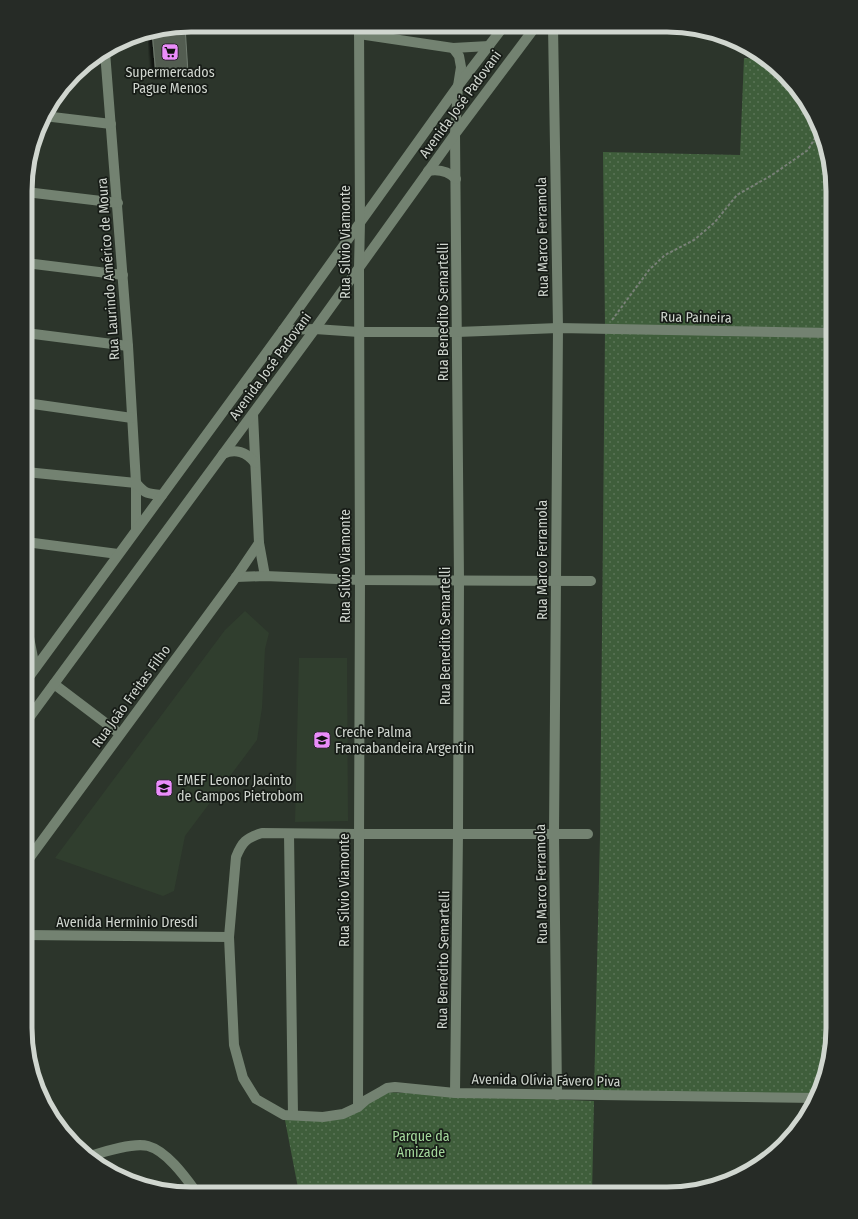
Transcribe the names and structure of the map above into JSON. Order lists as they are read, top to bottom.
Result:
{
  "streets": {
    "street": [
      "Avenida José Padovani",
      "Rua Marco Ferramola",
      "Rua Sílvio Viamonte",
      "Rua Laurindo Américo de Moura",
      "Rua Benedito Semartelli",
      "Rua Paineira",
      "Rua João Freitas Filho",
      "Avenida Herminio Dresdi",
      "Avenida Olívia Fávero Piva"
    ]
  },
  "crossings": [
    ["Avenida José Padovani", "Rua Sílvio Viamonte"],
    ["Avenida José Padovani", "Rua Laurindo Américo de Moura"],
    ["Avenida José Padovani", "Rua Benedito Semartelli"],
    ["Avenida José Padovani", "Rua Paineira"],
    ["Rua Marco Ferramola", "Rua Paineira"],
    ["Rua Marco Ferramola", "Avenida Olívia Fávero Piva"],
    ["Rua Sílvio Viamonte", "Rua Paineira"],
    ["Rua Sílvio Viamonte", "Avenida Olívia Fávero Piva"],
    ["Rua Benedito Semartelli", "Rua Paineira"],
    ["Rua Benedito Semartelli", "Avenida Olívia Fávero Piva"]
  ],
  "parks": ["Parque da Amizade"],
  "places": {
    "supermarket": ["Supermercados Pague Menos"],
    "school or university": ["Creche Palma Francabandeira Argentin", "EMEF Leonor Jacinto de Campos Pietrobom"]
  }
}
